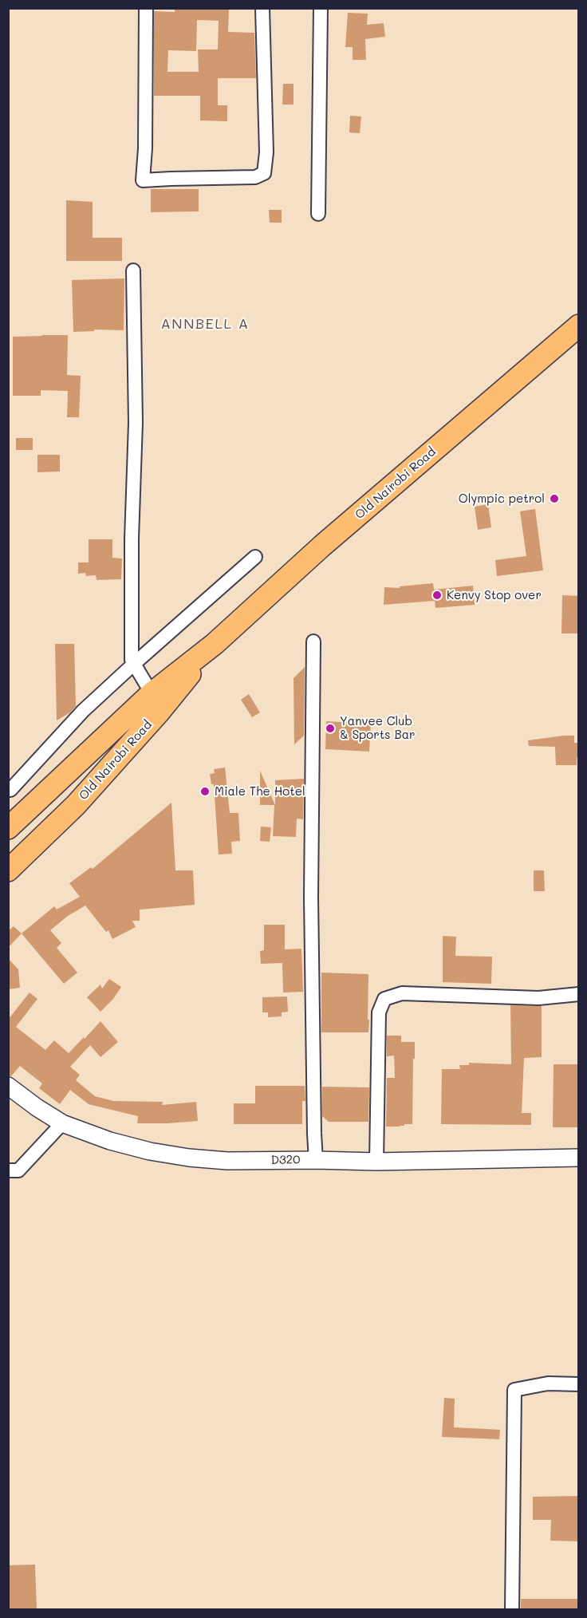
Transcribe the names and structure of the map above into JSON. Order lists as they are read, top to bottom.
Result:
{
  "streets": {
    "highway": ["Old Nairobi Road"],
    "street": ["D320"]
  },
  "districts": ["ANNBELL A"],
  "places": [
    "Olympic petrol",
    "Kenvy Stop over",
    "Yanvee Club & Sports Bar",
    "Miale The Hotel"
  ]
}
